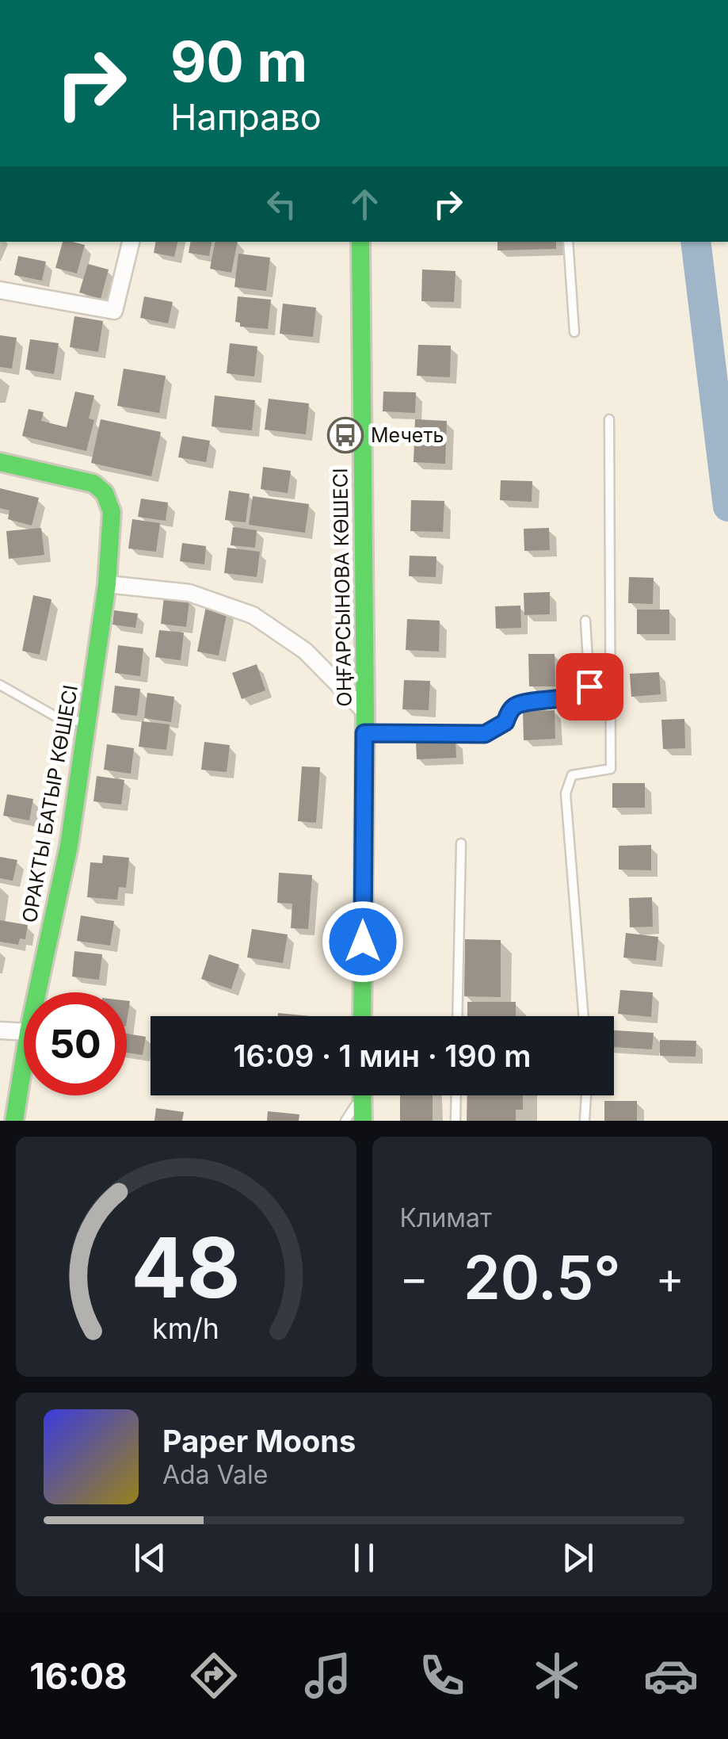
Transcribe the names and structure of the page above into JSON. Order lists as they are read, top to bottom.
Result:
{
  "streets": {
    "main road": ["ОҢҒАРСЫНОВА КӨШЕСІ", "ОРАКТЫ БАТЫР КӨШЕСІ"]
  },
  "places": {
    "bus stop": ["Мечеть"]
  },
  "page": {
    "turn": ["90 m", "Направо"],
    "limit": "50",
    "trip": "16:09 · 1 мин · 190 m",
    "tile": "Климат",
    "heat": ["−", "20.5°", "+"],
    "song": ["Paper Moons", "Ada Vale"],
    "tabs": "16:08",
    "gauge": ["48", "km/h"]
  }
}
